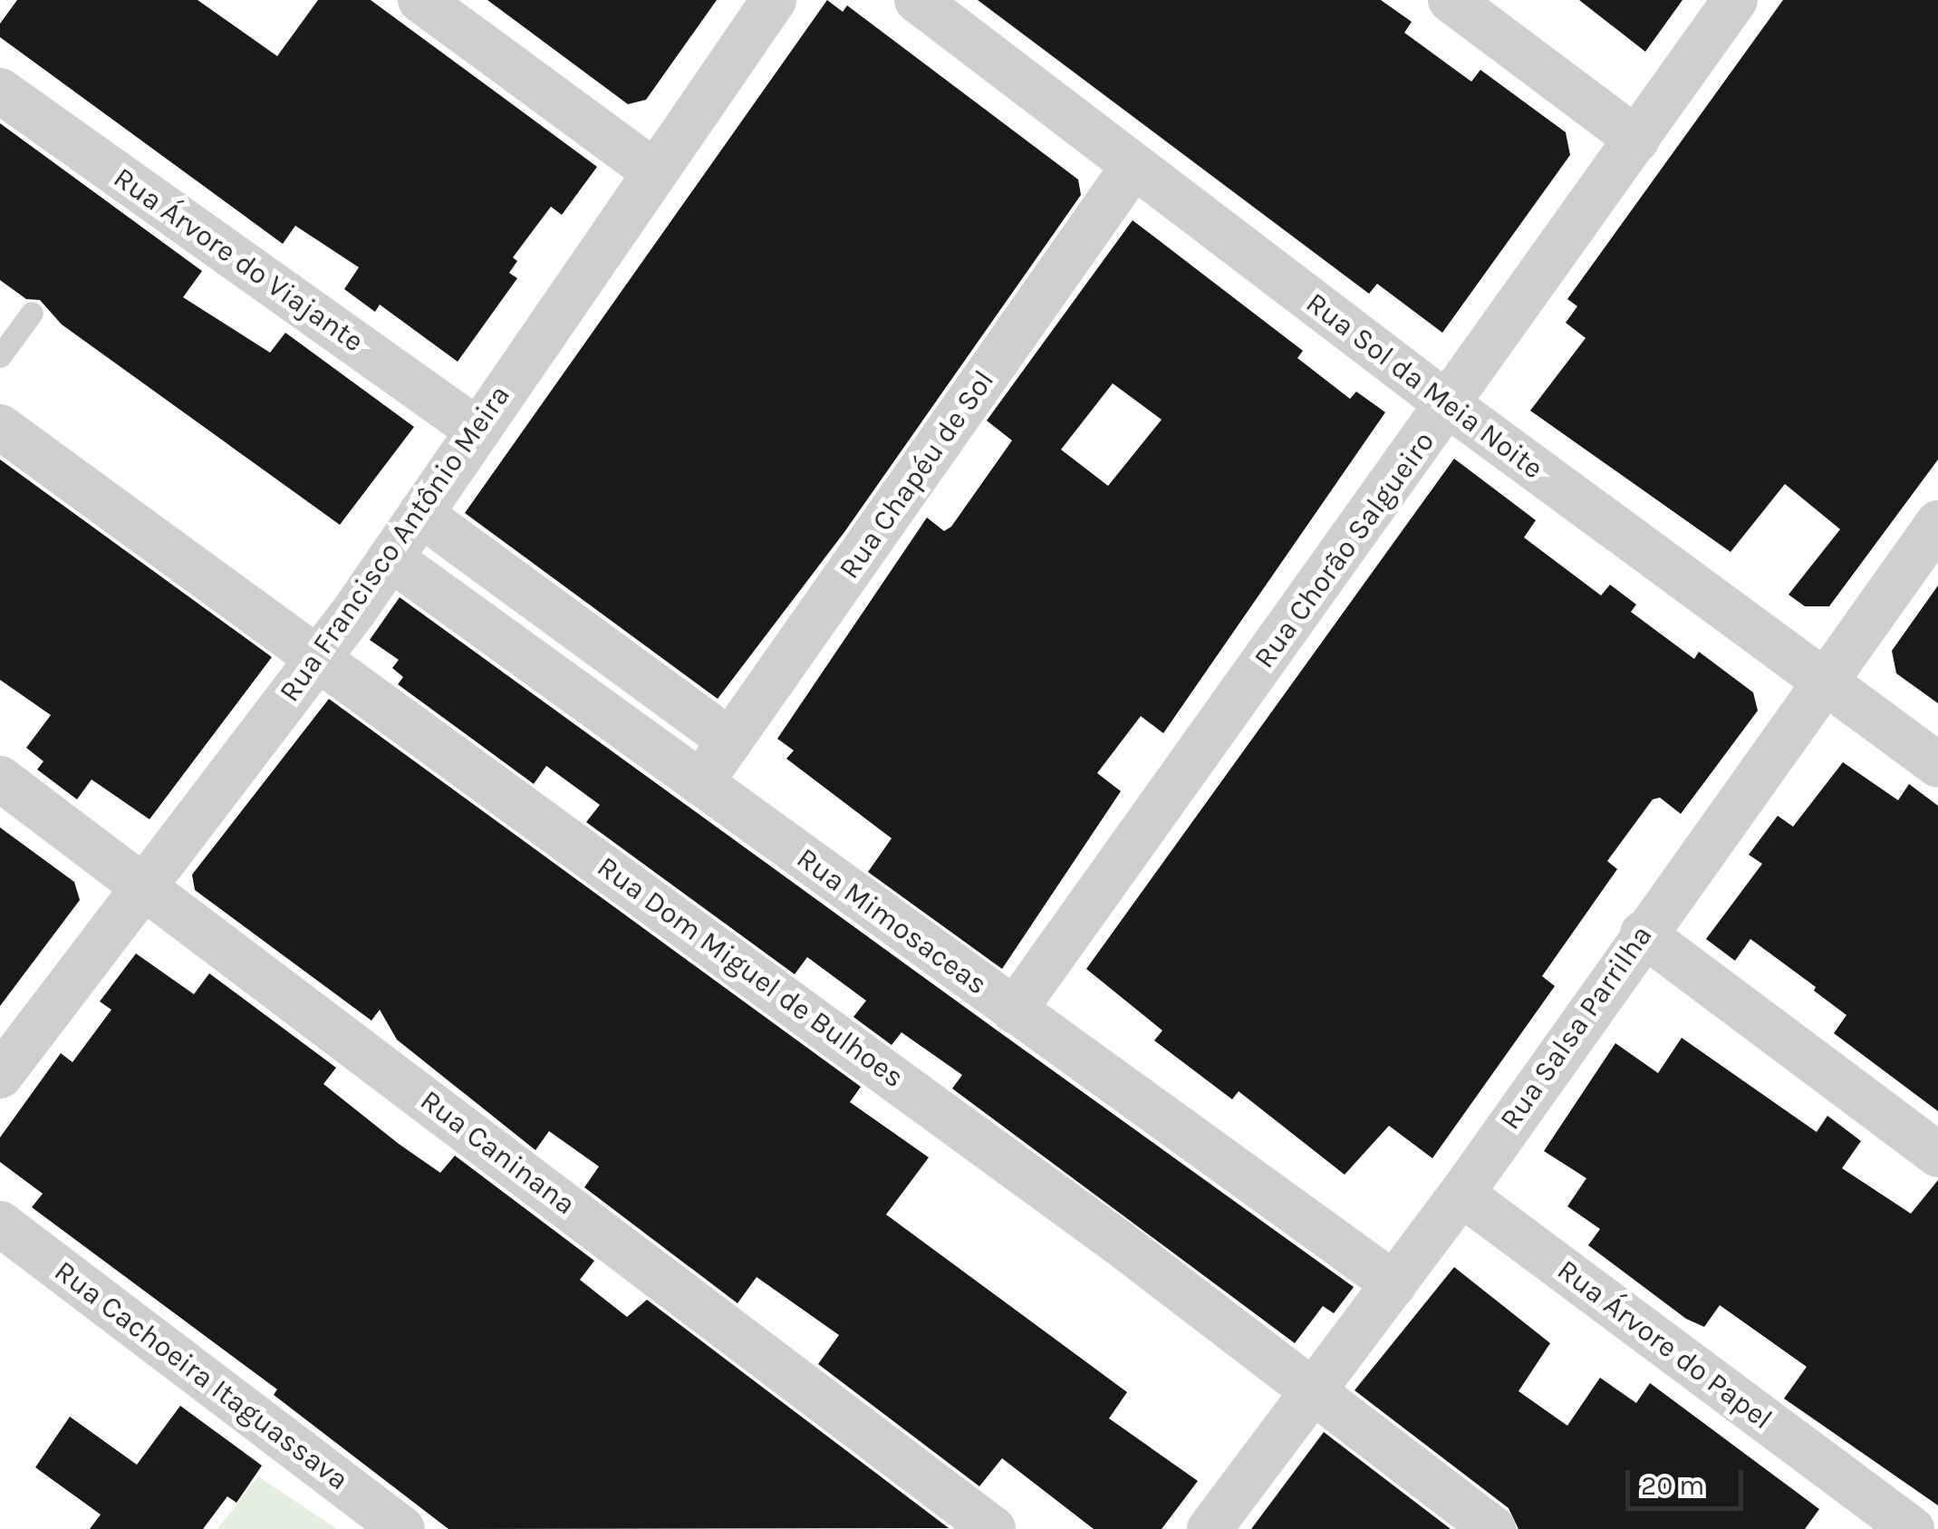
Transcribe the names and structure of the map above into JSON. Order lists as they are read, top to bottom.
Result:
{
  "streets": {
    "street": [
      "Rua Árvore do Viajante",
      "Rua Sol da Meia Noite",
      "Rua Chapéu de Sol",
      "Rua Francisco Antônio Meira",
      "Rua Chorão Salgueiro",
      "Rua Mimosaceas",
      "Rua Dom Miguel de Bulhoes",
      "Rua Salsa Parrilha",
      "Rua Caninana",
      "Rua Árvore do Papel",
      "Rua Cachoeira Itaguassava"
    ]
  },
  "crossings": [
    ["Rua Árvore do Viajante", "Rua Francisco Antônio Meira"],
    ["Rua Sol da Meia Noite", "Rua Chapéu de Sol"],
    ["Rua Sol da Meia Noite", "Rua Chorão Salgueiro"],
    ["Rua Sol da Meia Noite", "Rua Salsa Parrilha"],
    ["Rua Chapéu de Sol", "Rua Mimosaceas"],
    ["Rua Francisco Antônio Meira", "Rua Mimosaceas"],
    ["Rua Francisco Antônio Meira", "Rua Dom Miguel de Bulhoes"],
    ["Rua Francisco Antônio Meira", "Rua Caninana"],
    ["Rua Chorão Salgueiro", "Rua Mimosaceas"],
    ["Rua Mimosaceas", "Rua Salsa Parrilha"],
    ["Rua Dom Miguel de Bulhoes", "Rua Salsa Parrilha"],
    ["Rua Salsa Parrilha", "Rua Árvore do Papel"]
  ],
  "scale_bar": "20 m"
}
